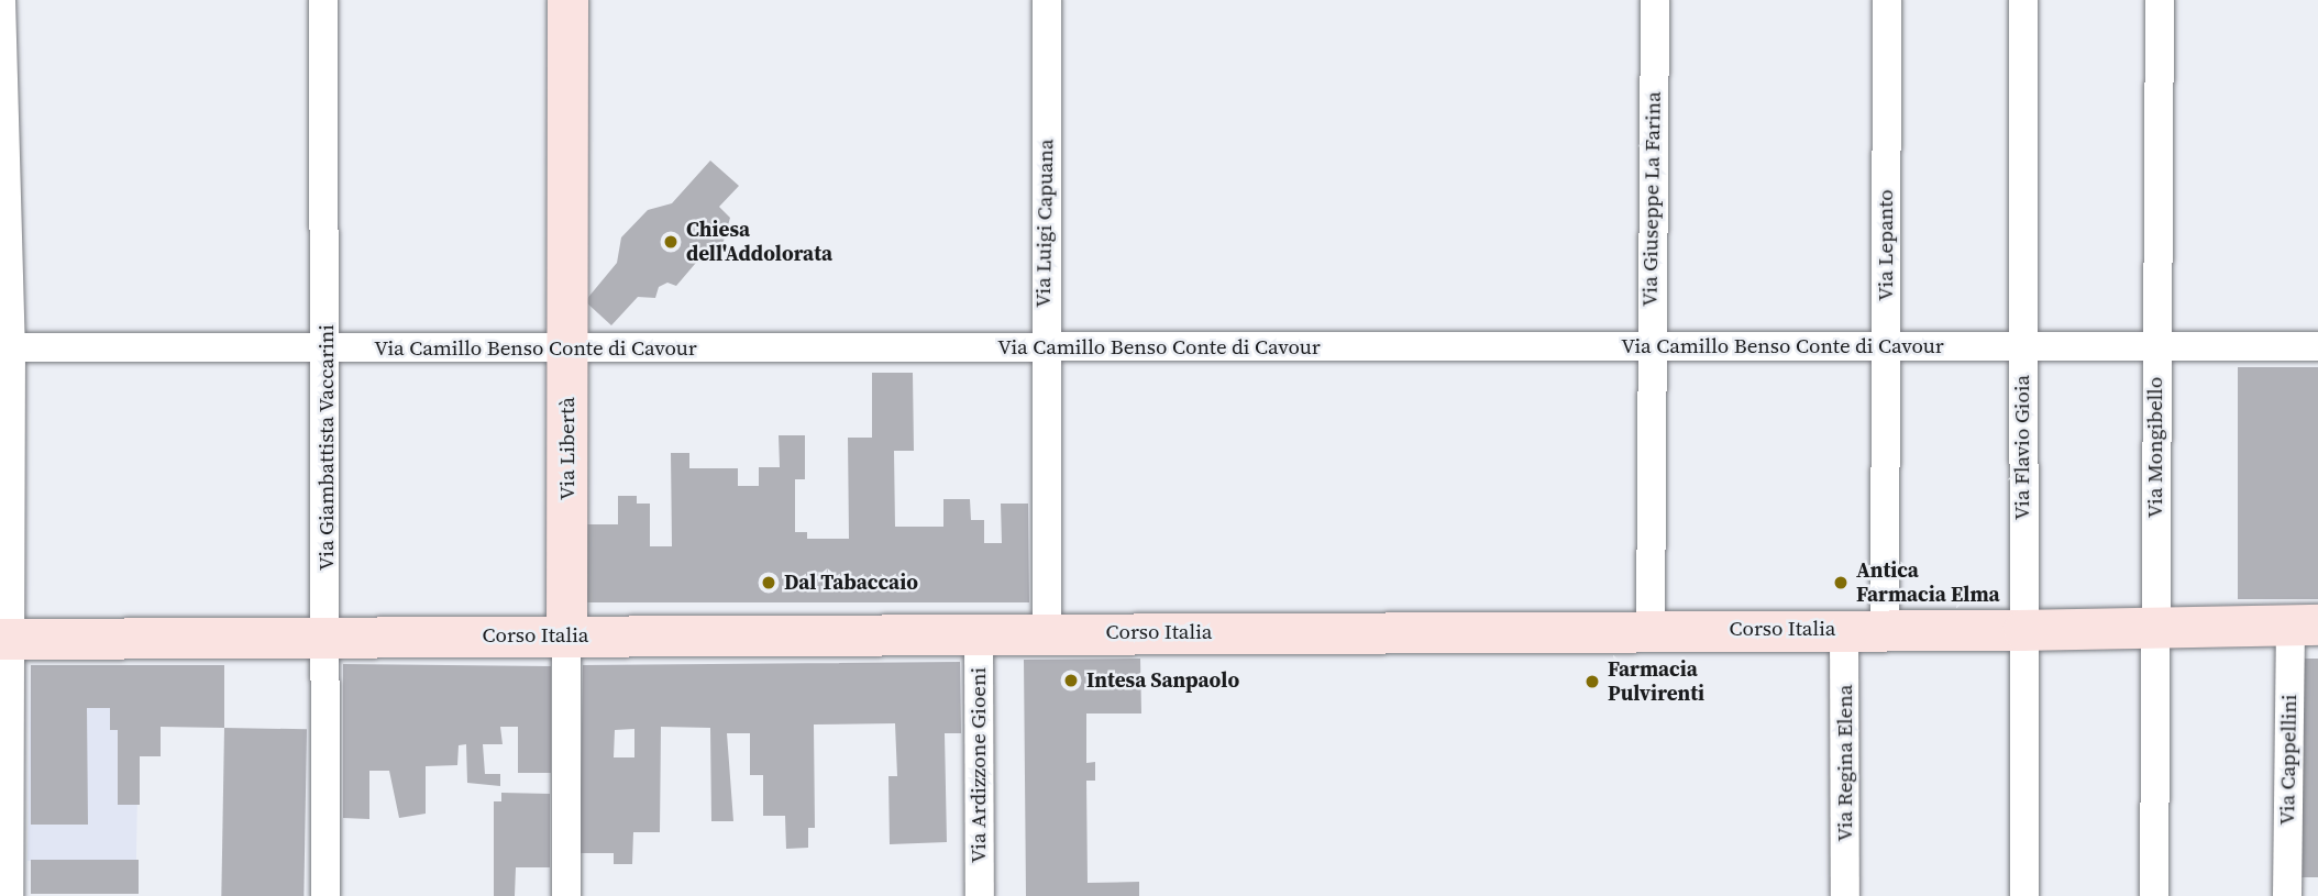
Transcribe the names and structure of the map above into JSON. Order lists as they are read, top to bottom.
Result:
{
  "streets": {
    "street": [
      "Via Giuseppe La Farina",
      "Via Luigi Capuana",
      "Via Lepanto",
      "Via Camillo Benso Conte di Cavour",
      "Via Giambattista Vaccarini",
      "Via Flavio Gioia",
      "Via Mongibello",
      "Via Libertà",
      "Corso Italia",
      "Via Cappellini",
      "Via Regina Elena",
      "Via Ardizzone Gioeni"
    ]
  },
  "crossings": [
    ["Via Giuseppe La Farina", "Via Camillo Benso Conte di Cavour"],
    ["Via Giuseppe La Farina", "Corso Italia"],
    ["Via Luigi Capuana", "Via Camillo Benso Conte di Cavour"],
    ["Via Luigi Capuana", "Corso Italia"],
    ["Via Lepanto", "Via Camillo Benso Conte di Cavour"],
    ["Via Lepanto", "Corso Italia"],
    ["Via Camillo Benso Conte di Cavour", "Via Giambattista Vaccarini"],
    ["Via Camillo Benso Conte di Cavour", "Via Flavio Gioia"],
    ["Via Camillo Benso Conte di Cavour", "Via Mongibello"],
    ["Via Camillo Benso Conte di Cavour", "Via Libertà"],
    ["Via Giambattista Vaccarini", "Corso Italia"],
    ["Via Flavio Gioia", "Corso Italia"],
    ["Via Mongibello", "Corso Italia"],
    ["Via Libertà", "Corso Italia"],
    ["Corso Italia", "Via Cappellini"],
    ["Corso Italia", "Via Regina Elena"],
    ["Corso Italia", "Via Ardizzone Gioeni"]
  ],
  "places": [
    "Chiesa dell'Addolorata",
    "Dal Tabaccaio",
    "Antica Farmacia Elma",
    "Intesa Sanpaolo",
    "Farmacia Pulvirenti"
  ]
}
